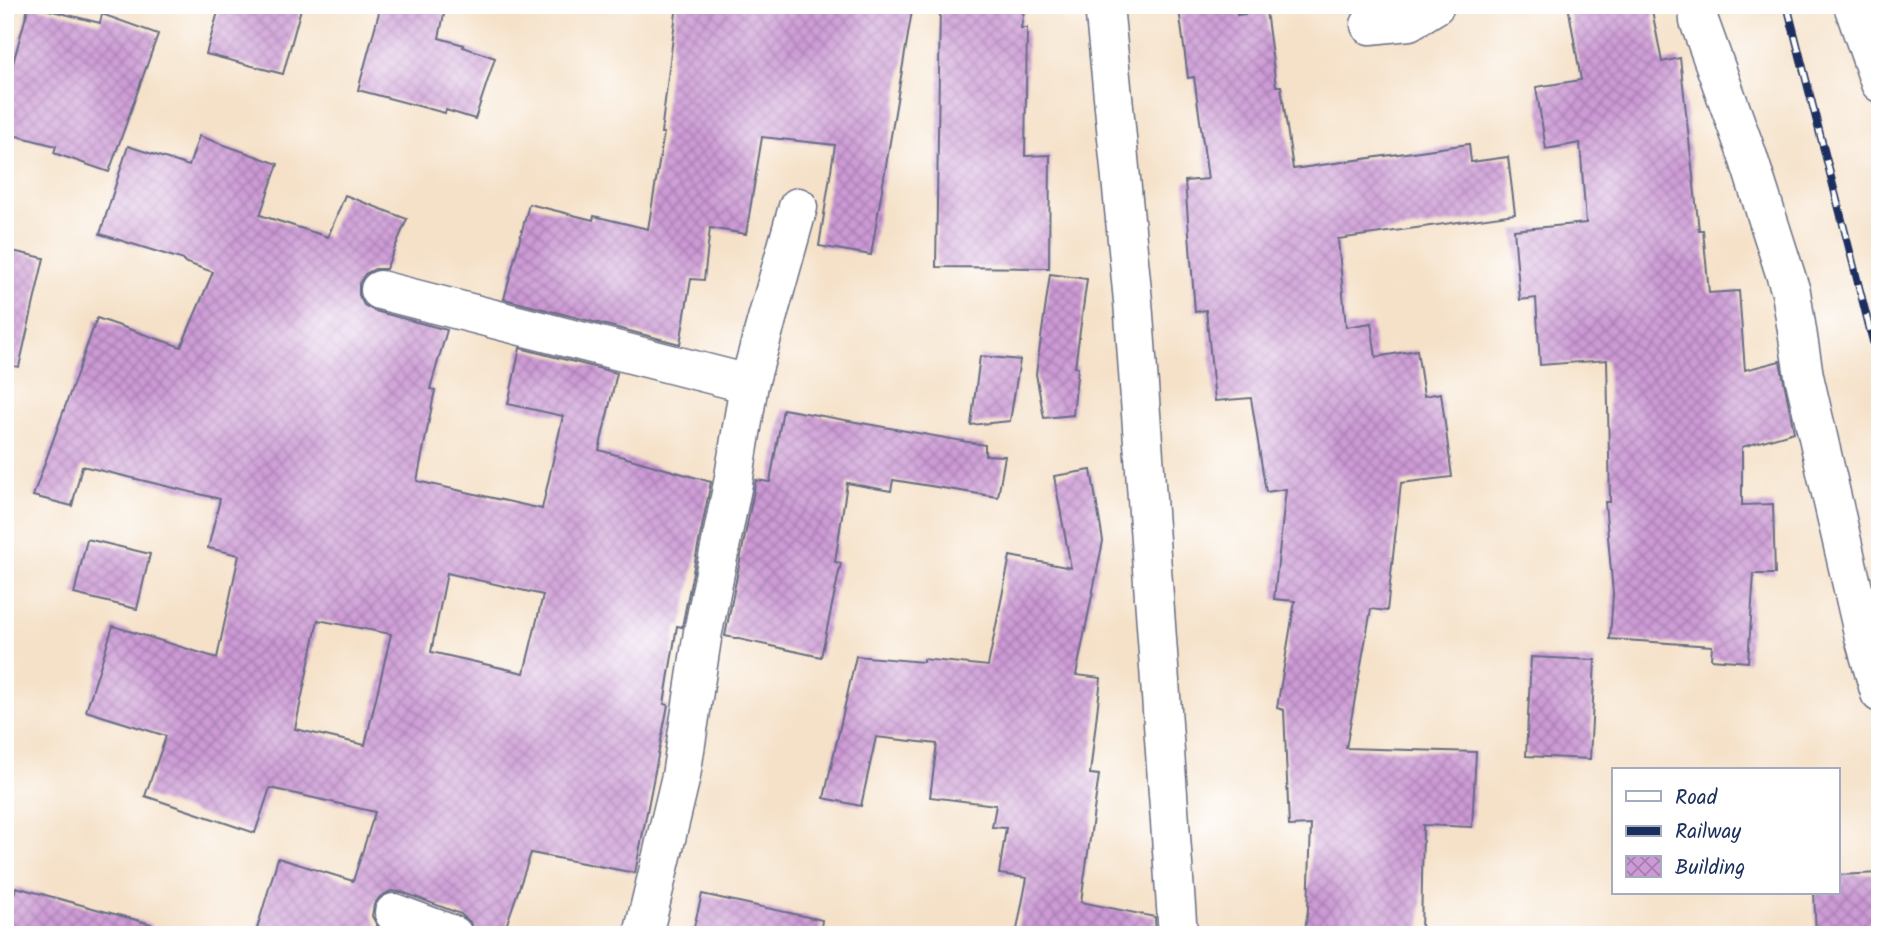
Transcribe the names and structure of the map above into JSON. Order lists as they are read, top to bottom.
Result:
{
  "legend": ["Road", "Railway", "Building"]
}
